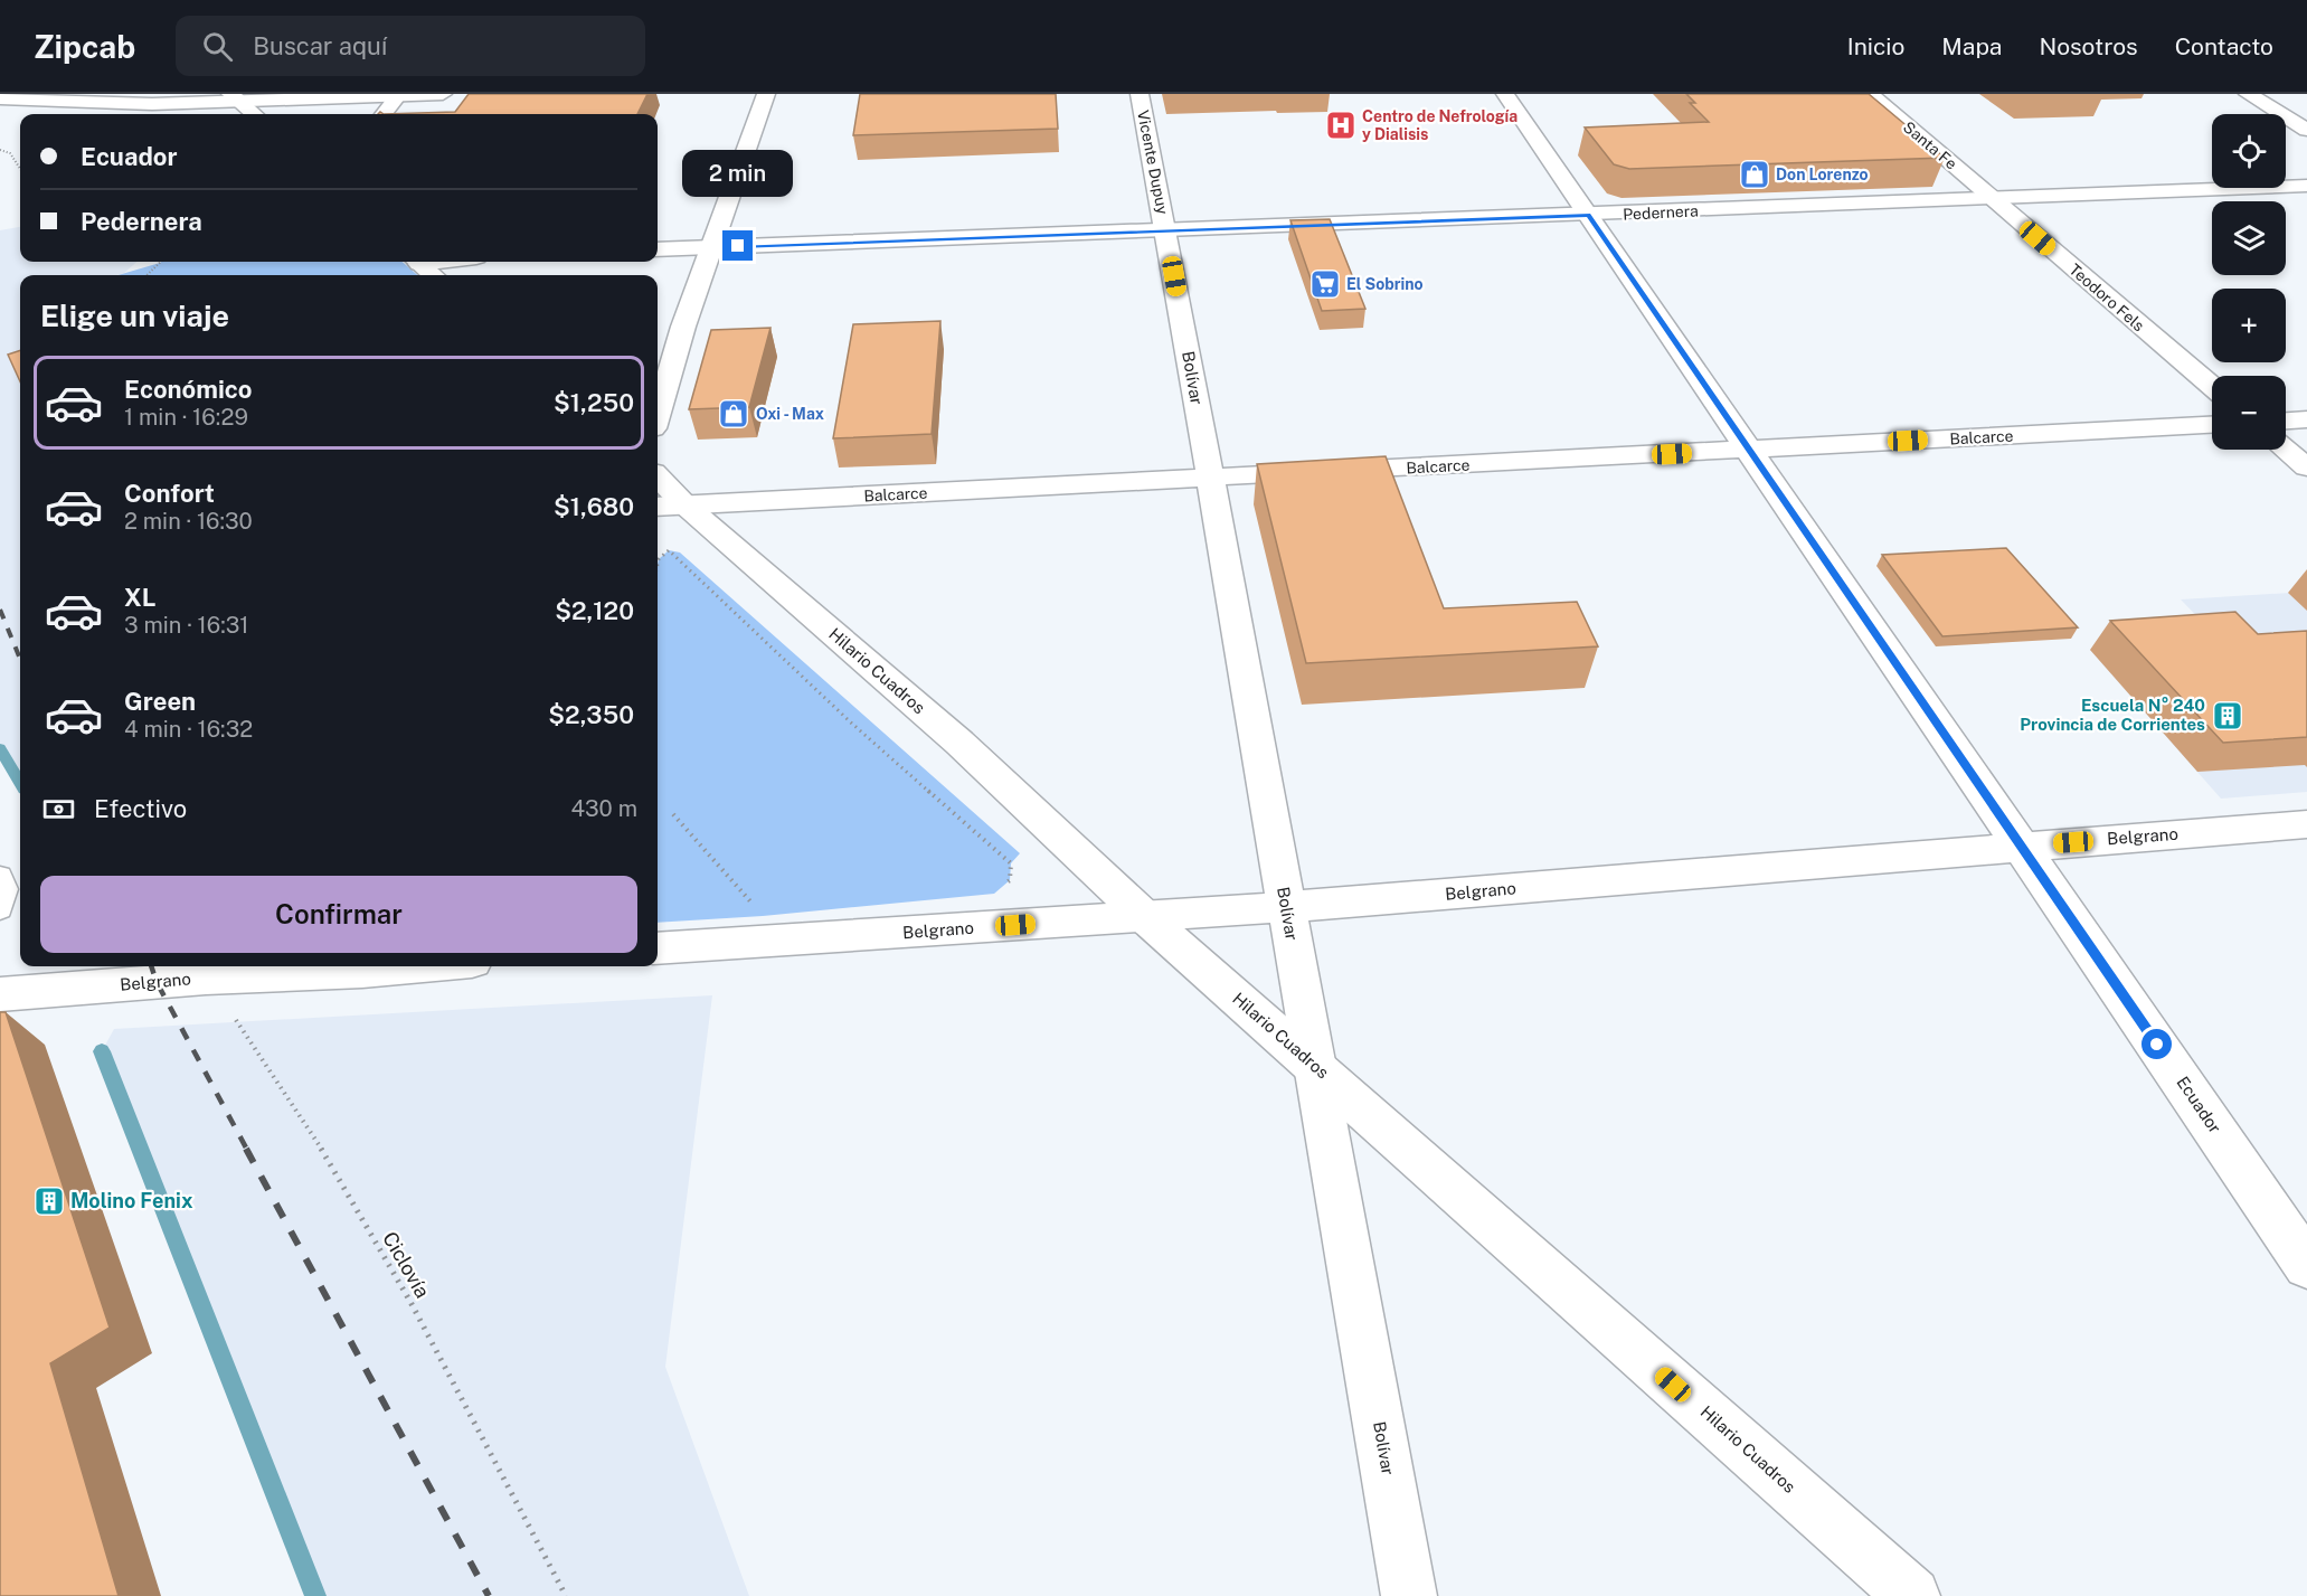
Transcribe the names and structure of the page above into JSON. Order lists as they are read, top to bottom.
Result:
{
  "streets": {
    "street": [
      "Santa Fe",
      "Vicente Dupuy",
      "Pedernera",
      "Teodoro Fels",
      "Bolívar",
      "Balcarce",
      "Hilario Cuadros",
      "Belgrano",
      "Ecuador"
    ],
    "path": ["Ciclovía"]
  },
  "crossings": [
    ["Santa Fe", "Pedernera"],
    ["Santa Fe", "Teodoro Fels"],
    ["Vicente Dupuy", "Pedernera"],
    ["Vicente Dupuy", "Bolívar"],
    ["Pedernera", "Teodoro Fels"],
    ["Pedernera", "Bolívar"],
    ["Pedernera", "Ecuador"],
    ["Bolívar", "Balcarce"],
    ["Bolívar", "Hilario Cuadros"],
    ["Bolívar", "Belgrano"],
    ["Balcarce", "Hilario Cuadros"],
    ["Balcarce", "Ecuador"],
    ["Hilario Cuadros", "Belgrano"],
    ["Belgrano", "Ecuador"],
    ["Belgrano", "Ciclovía"]
  ],
  "places": {
    "hospital": ["Centro de Nefrología y Dialisis"],
    "shop": ["Don Lorenzo", "Oxi - Max"],
    "supermarket": ["El Sobrino"],
    "building": ["Escuela N° 240 Provincia de Corrientes", "Molino Fenix"]
  },
  "page": {
    "header": "Zipcab",
    "search": "Buscar aquí",
    "nav": [
      "Inicio",
      "Mapa",
      "Nosotros",
      "Contacto"
    ],
    "map_buttons": ["+", "−"],
    "banner": ["Ecuador", "Pedernera"],
    "bubble": "2 min",
    "heading": "Elige un viaje",
    "list": [
      {
        "name": "Económico",
        "note": "1 min · 16:29",
        "value": "$1,250"
      },
      {
        "name": "Confort",
        "note": "2 min · 16:30",
        "value": "$1,680"
      },
      {
        "name": "XL",
        "note": "3 min · 16:31",
        "value": "$2,120"
      },
      {
        "name": "Green",
        "note": "4 min · 16:32",
        "value": "$2,350"
      }
    ],
    "pay": ["Efectivo", "430 m"],
    "buttons": "Confirmar"
  }
}
